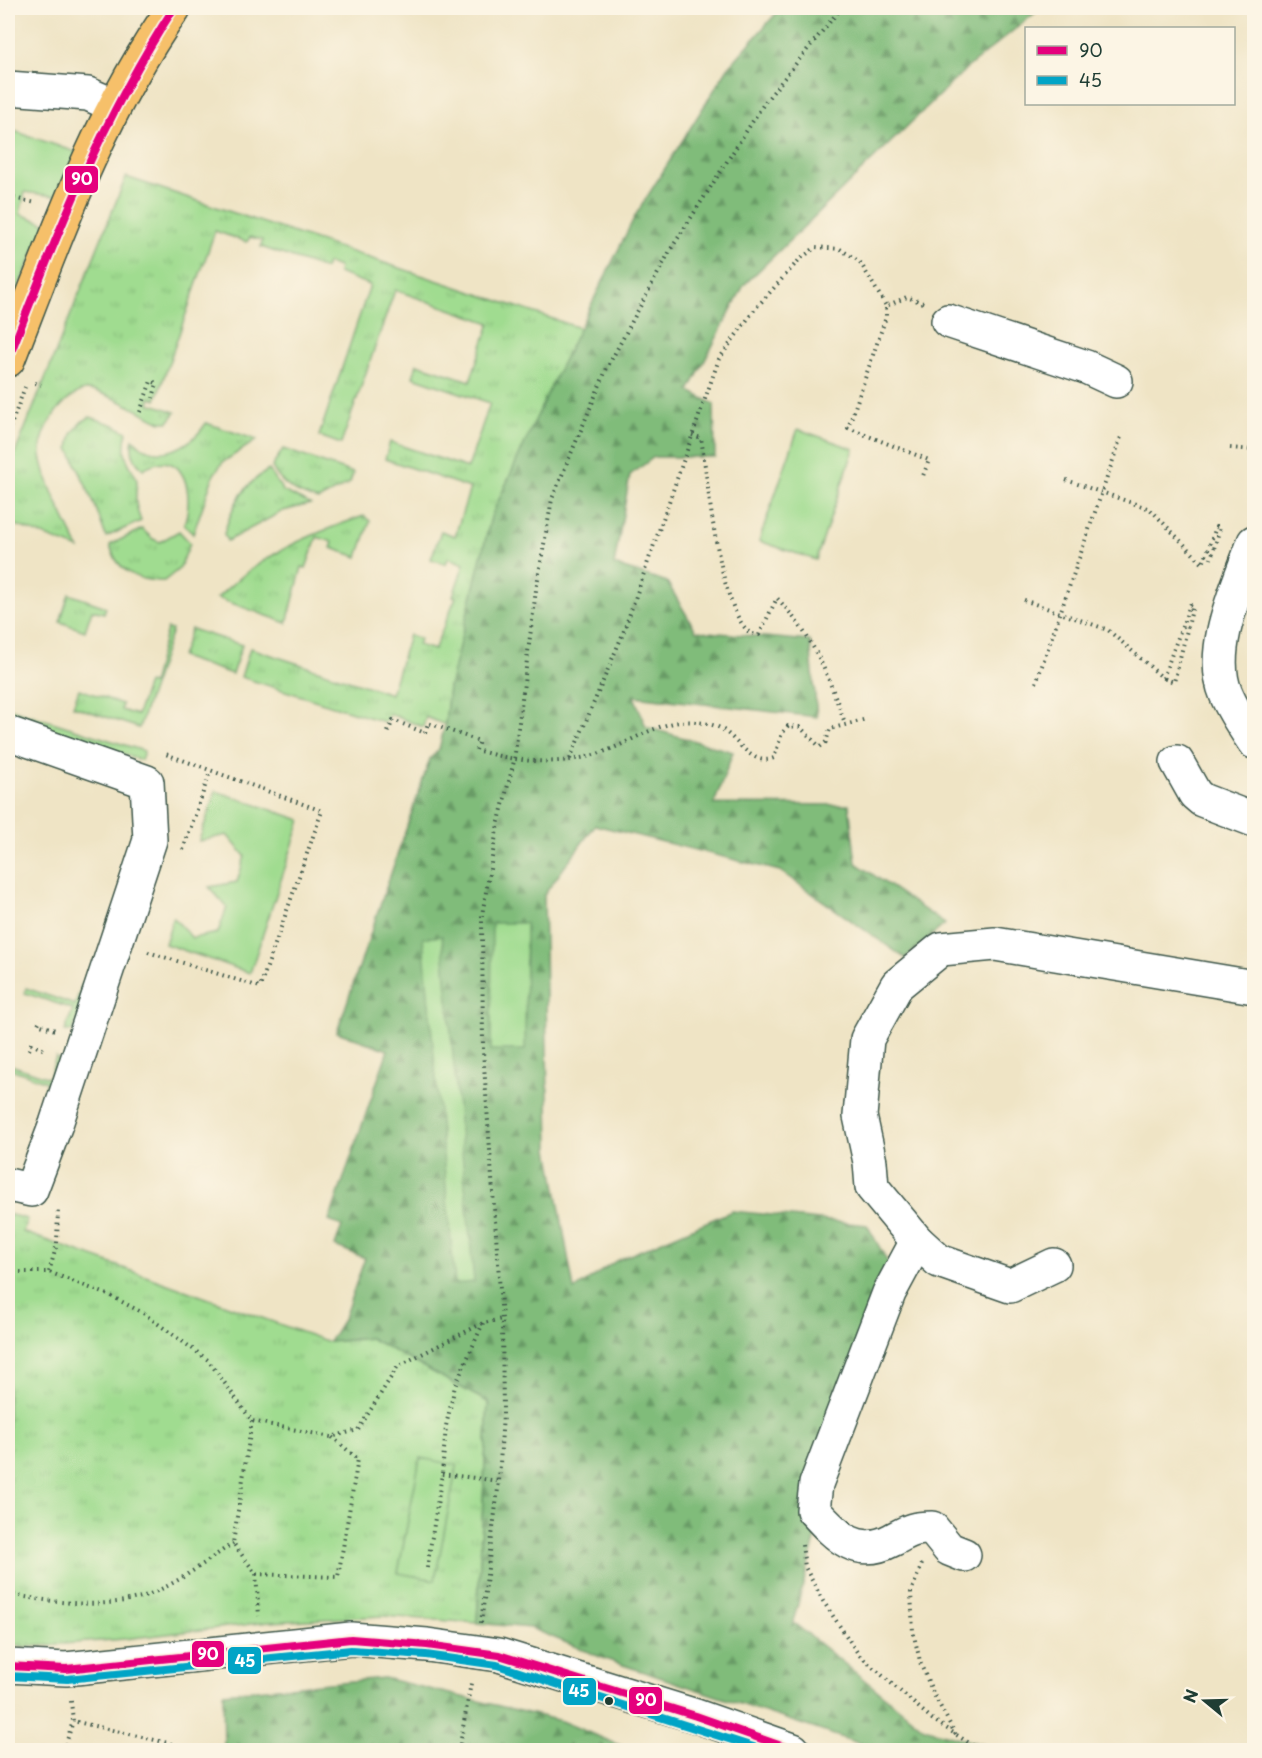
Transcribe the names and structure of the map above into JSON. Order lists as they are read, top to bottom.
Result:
{
  "lines": ["transit line 90", "transit line 45"],
  "legend": ["90", "45"],
  "north": "left"
}
